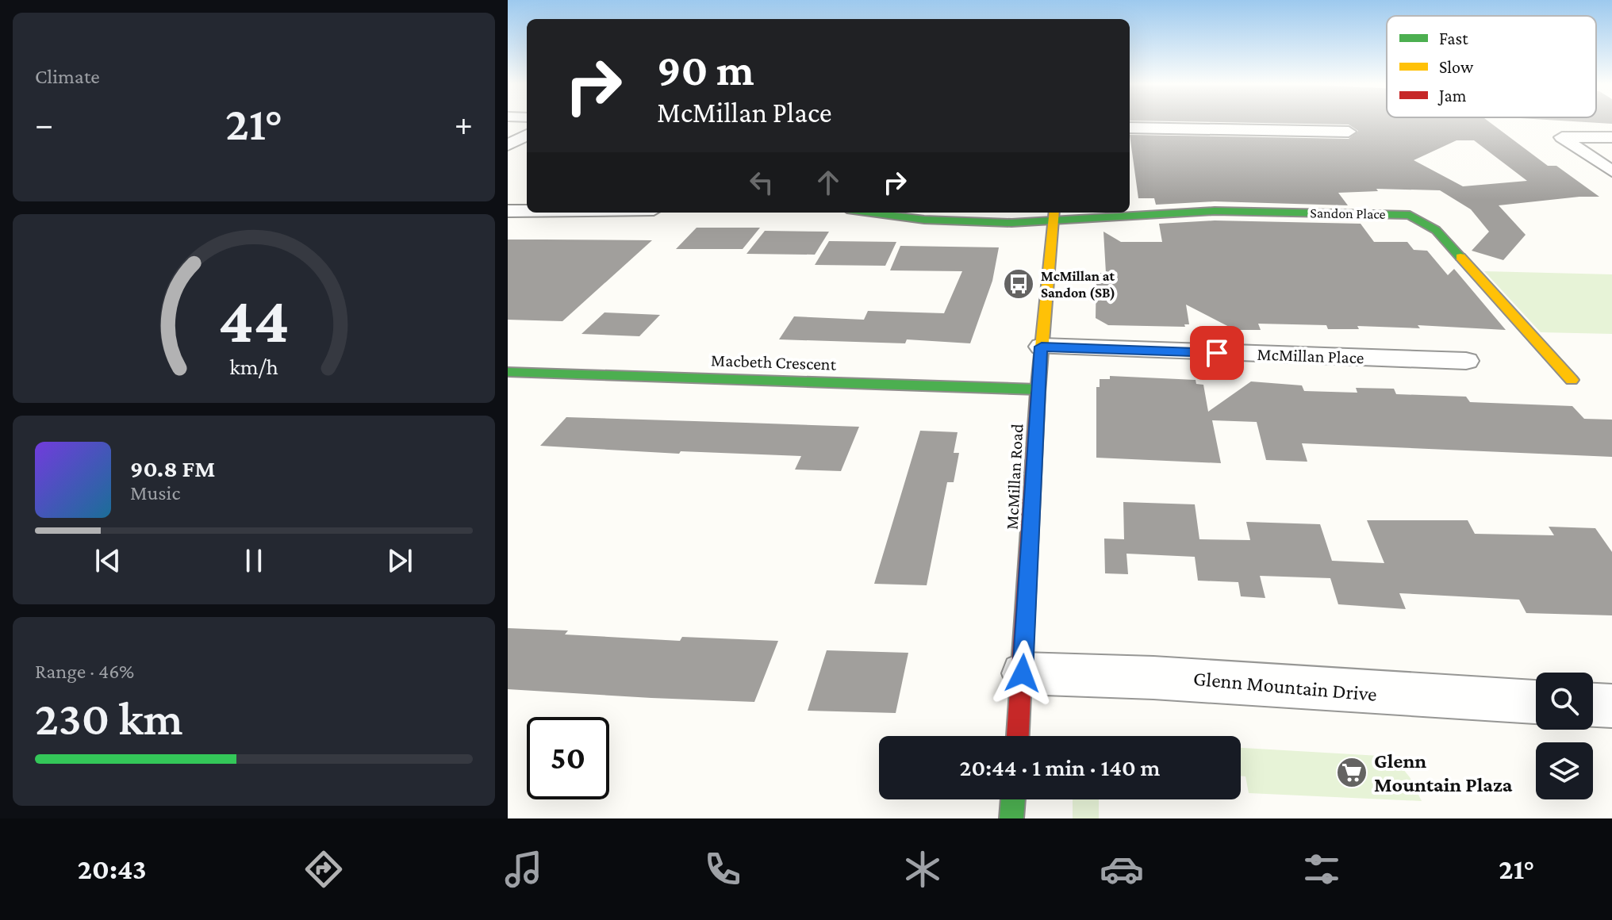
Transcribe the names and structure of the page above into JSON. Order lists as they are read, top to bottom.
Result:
{
  "streets": {
    "street": [
      "Sandon Place",
      "McMillan Place",
      "Macbeth Crescent",
      "McMillan Road",
      "Glenn Mountain Drive"
    ]
  },
  "crossings": [
    ["Sandon Place", "McMillan Road"],
    ["McMillan Place", "McMillan Road"],
    ["Macbeth Crescent", "McMillan Road"],
    ["McMillan Road", "Glenn Mountain Drive"]
  ],
  "places": {
    "bus stop": ["McMillan at Sandon (SB)"],
    "supermarket": ["Glenn Mountain Plaza"]
  },
  "legend": ["Fast", "Slow", "Jam"],
  "page": {
    "tile": [
      "Climate",
      ["Range · 46%", "230 km"]
    ],
    "turn": ["90 m", "McMillan Place"],
    "heat": ["−", "21°", "+"],
    "song": ["90.8 FM", "Music"],
    "limit": "50",
    "trip": "20:44 · 1 min · 140 m",
    "tabs": ["20:43", "21°"],
    "gauge": ["44", "km/h"]
  }
}
